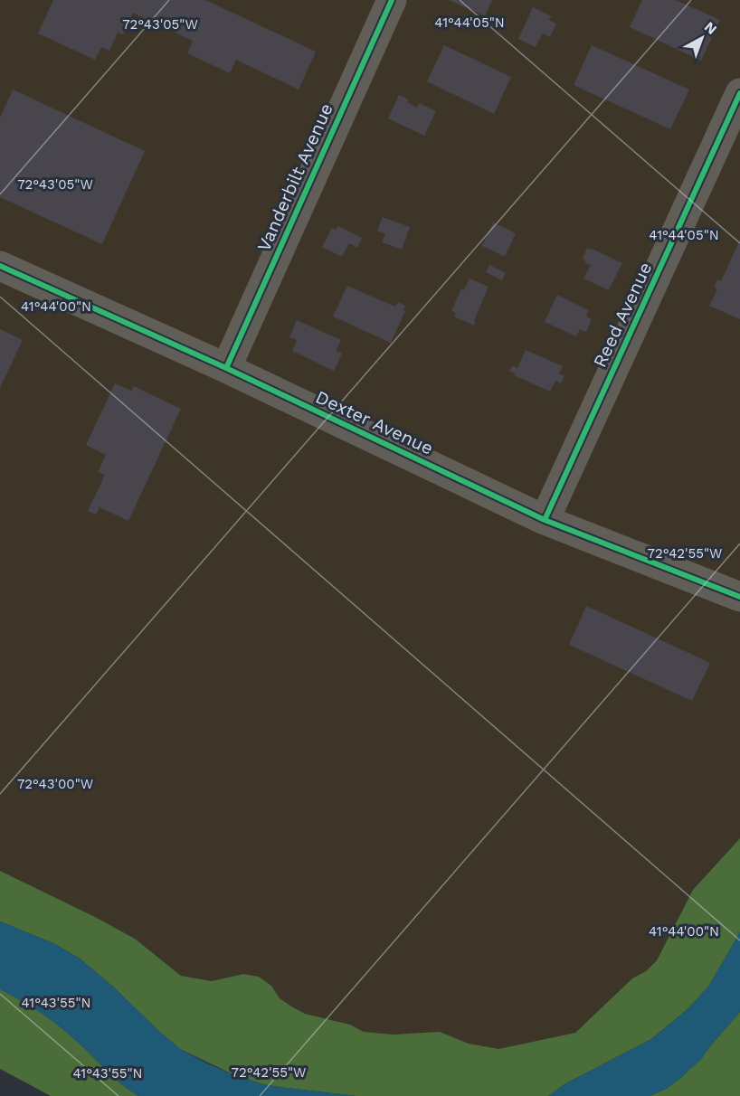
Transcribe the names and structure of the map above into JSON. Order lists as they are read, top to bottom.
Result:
{
  "streets": {
    "street": ["Vanderbilt Avenue", "Reed Avenue", "Dexter Avenue"]
  },
  "crossings": [
    ["Vanderbilt Avenue", "Dexter Avenue"],
    ["Reed Avenue", "Dexter Avenue"]
  ],
  "north": "top right",
  "coordinates": [
    "41°44'05\"N",
    "72°43'05\"W",
    "41°44'00\"N",
    "72°42'55\"W",
    "72°43'00\"W",
    "41°43'55\"N"
  ]
}
